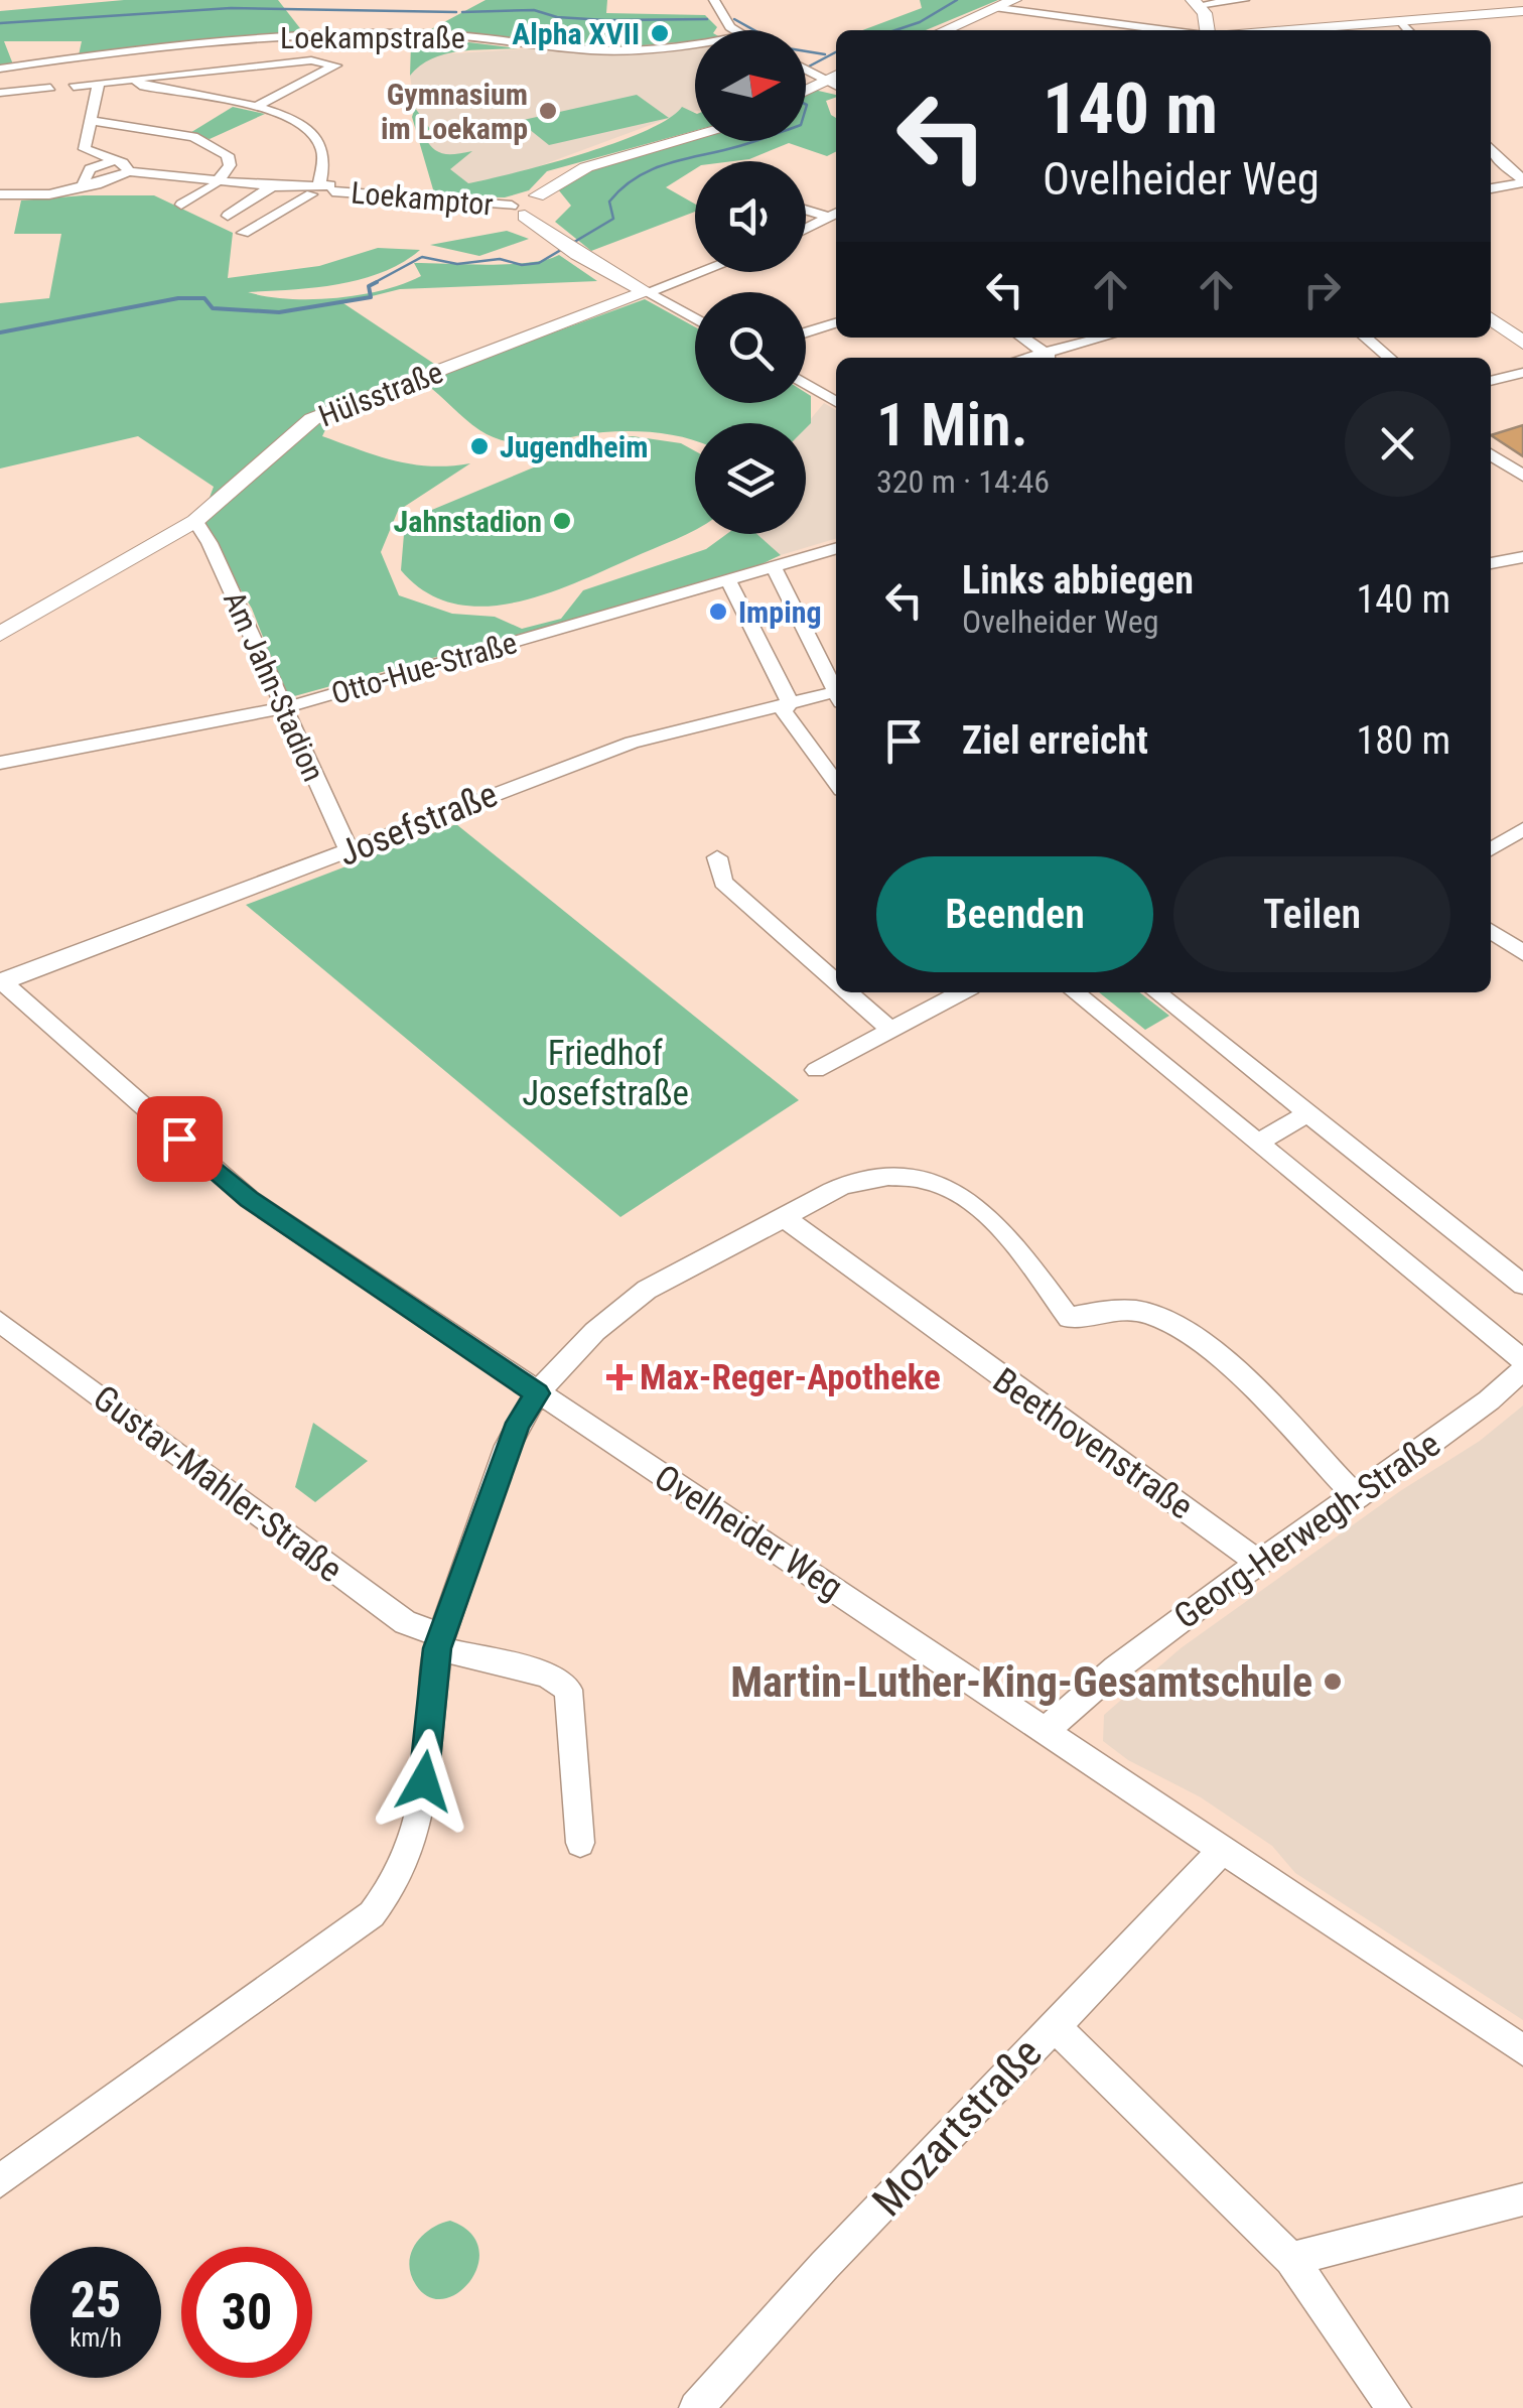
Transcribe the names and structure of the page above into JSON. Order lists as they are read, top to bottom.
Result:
{
  "streets": {
    "main road": ["Hülsstraße"],
    "street": [
      "Loekampstraße",
      "Loekamptor",
      "Otto-Hue-Straße",
      "Am Jahn-Stadion",
      "Josefstraße",
      "Beethovenstraße",
      "Gustav-Mahler-Straße",
      "Georg-Herwegh-Straße",
      "Ovelheider Weg",
      "Mozartstraße"
    ]
  },
  "crossings": [
    ["Hülsstraße", "Am Jahn-Stadion"],
    ["Otto-Hue-Straße", "Am Jahn-Stadion"],
    ["Am Jahn-Stadion", "Josefstraße"],
    ["Josefstraße", "Ovelheider Weg"],
    ["Beethovenstraße", "Georg-Herwegh-Straße"],
    ["Georg-Herwegh-Straße", "Ovelheider Weg"],
    ["Ovelheider Weg", "Mozartstraße"]
  ],
  "parks": ["Friedhof Josefstraße"],
  "places": {
    "other": [
      "Alpha XVII",
      "Gymnasium im Loekamp",
      "Jugendheim",
      "Jahnstadion",
      "Imping",
      "Martin-Luther-King-Gesamtschule"
    ],
    "health": ["Max-Reger-Apotheke"]
  },
  "north": "right",
  "page": {
    "turn": ["140 m", "Ovelheider Weg"],
    "heading": ["1 Min.", "320 m · 14:46"],
    "list": [
      {
        "name": "Links abbiegen",
        "note": "Ovelheider Weg",
        "value": "140 m"
      },
      {
        "name": "Ziel erreicht",
        "value": "180 m"
      }
    ],
    "buttons": ["Beenden", "Teilen"],
    "speed": "25 km/h",
    "limit": "30"
  }
}
